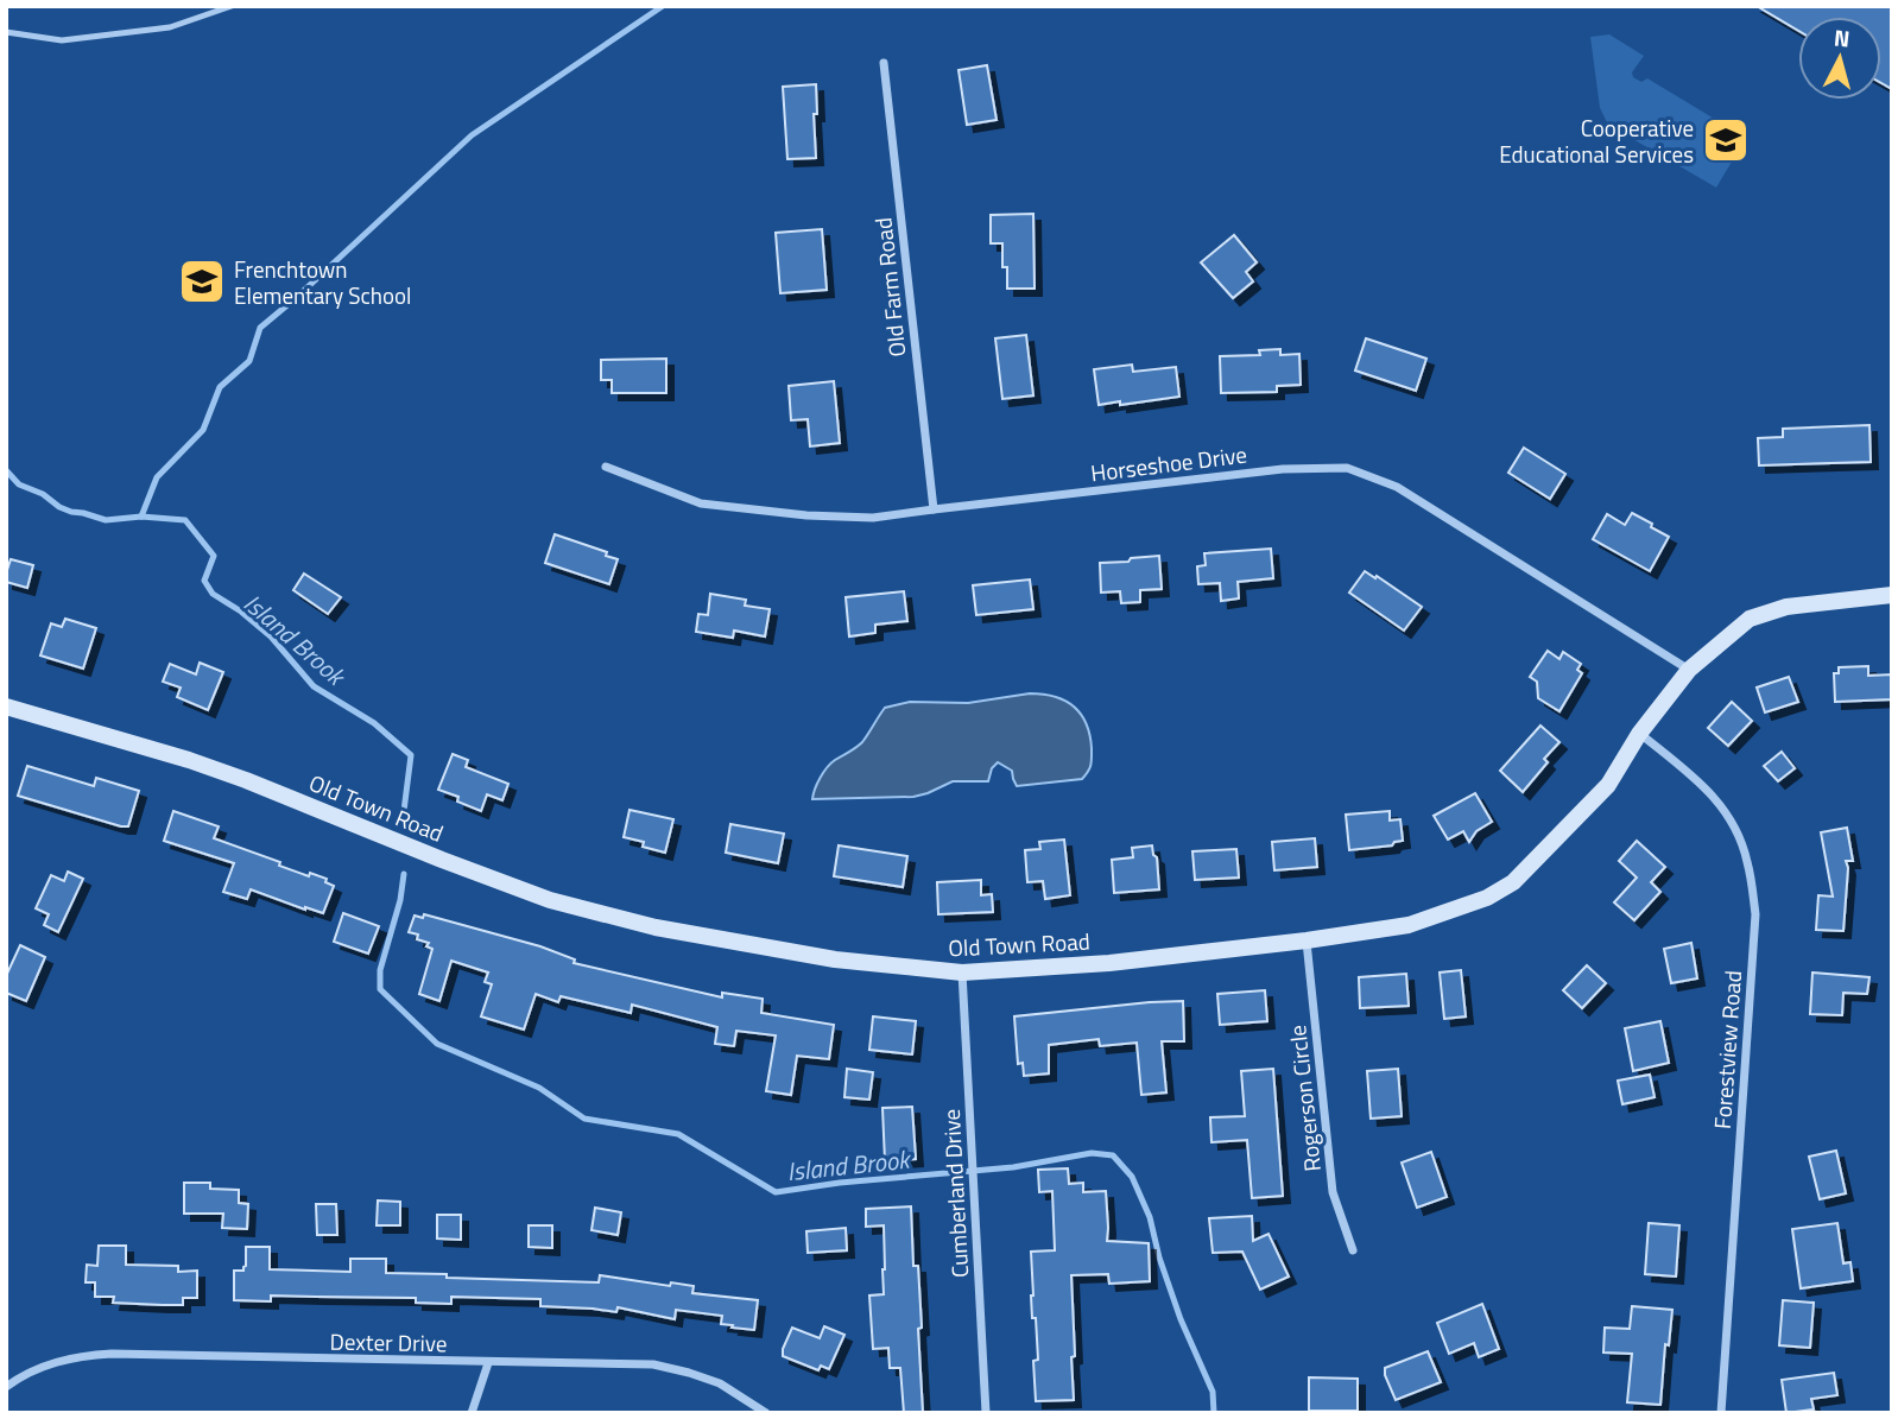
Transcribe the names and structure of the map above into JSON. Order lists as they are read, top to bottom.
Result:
{
  "streets": {
    "main road": ["Old Town Road"],
    "street": [
      "Old Farm Road",
      "Horseshoe Drive",
      "Forestview Road",
      "Rogerson Circle",
      "Cumberland Drive",
      "Dexter Drive"
    ]
  },
  "crossings": [
    ["Old Farm Road", "Horseshoe Drive"],
    ["Horseshoe Drive", "Old Town Road"],
    ["Old Town Road", "Forestview Road"],
    ["Old Town Road", "Rogerson Circle"],
    ["Old Town Road", "Cumberland Drive"]
  ],
  "water": ["Island Brook"],
  "places": {
    "school or university": ["Cooperative Educational Services", "Frenchtown Elementary School"]
  },
  "north": "top"
}
